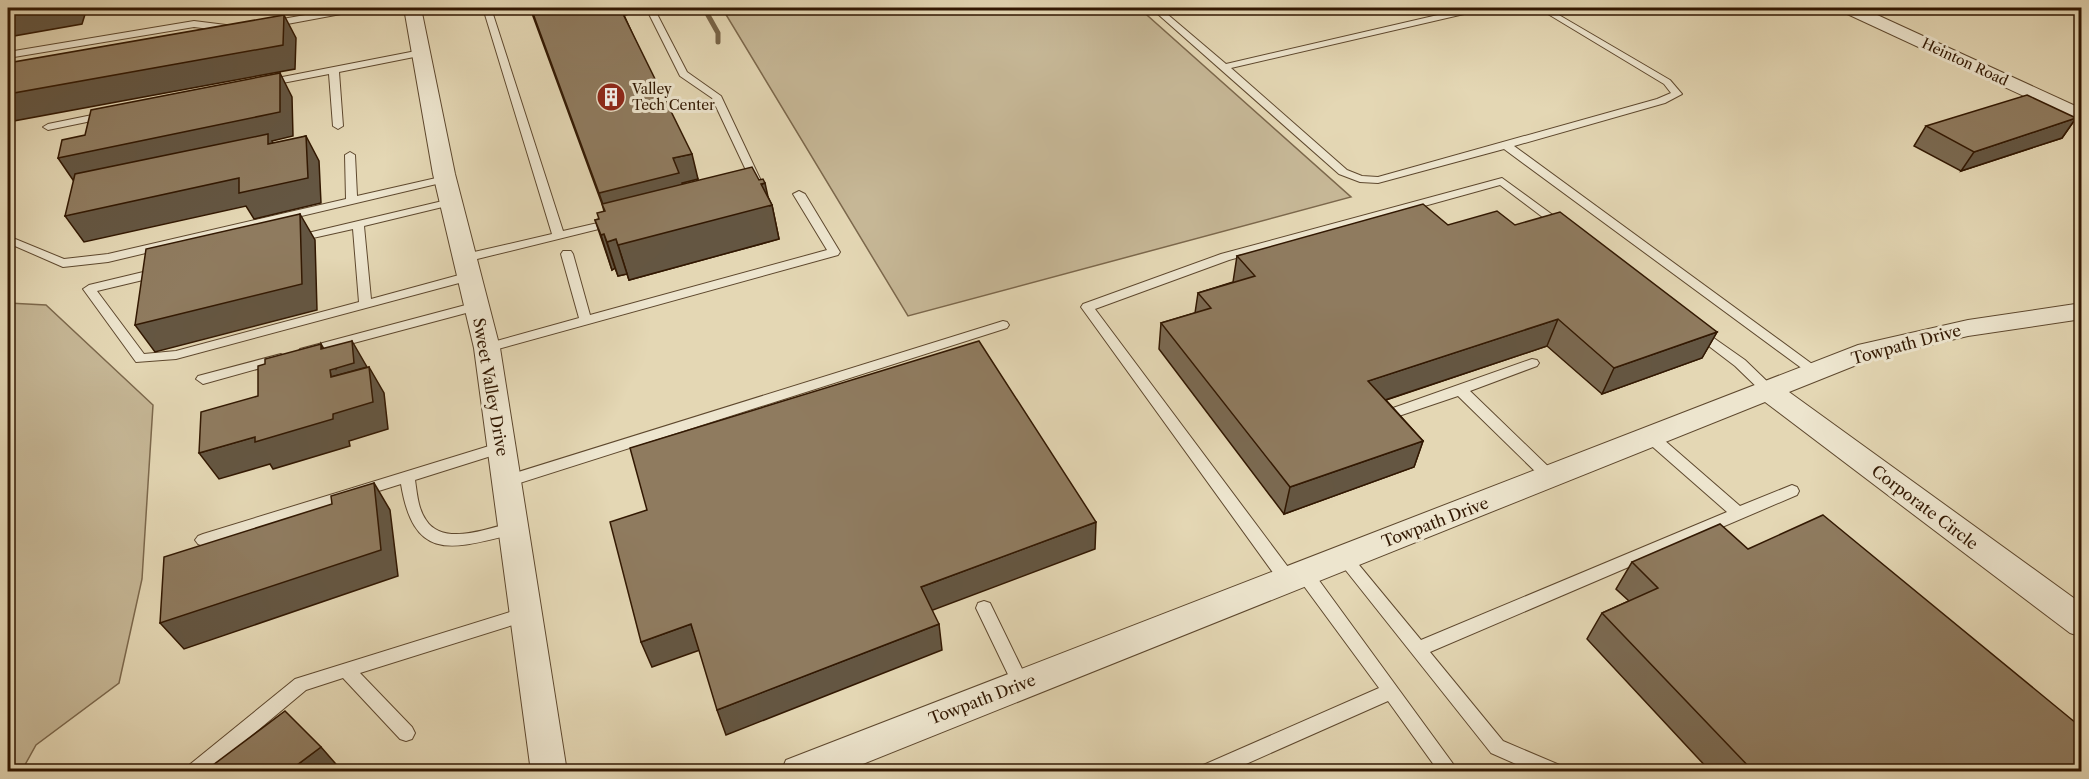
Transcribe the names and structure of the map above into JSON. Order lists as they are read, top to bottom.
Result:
{
  "streets": {
    "street": [
      "Heinton Road",
      "Towpath Drive",
      "Sweet Valley Drive",
      "Corporate Circle"
    ]
  },
  "crossings": [
    ["Towpath Drive", "Corporate Circle"]
  ],
  "places": {
    "building": ["Valley Tech Center"]
  }
}
